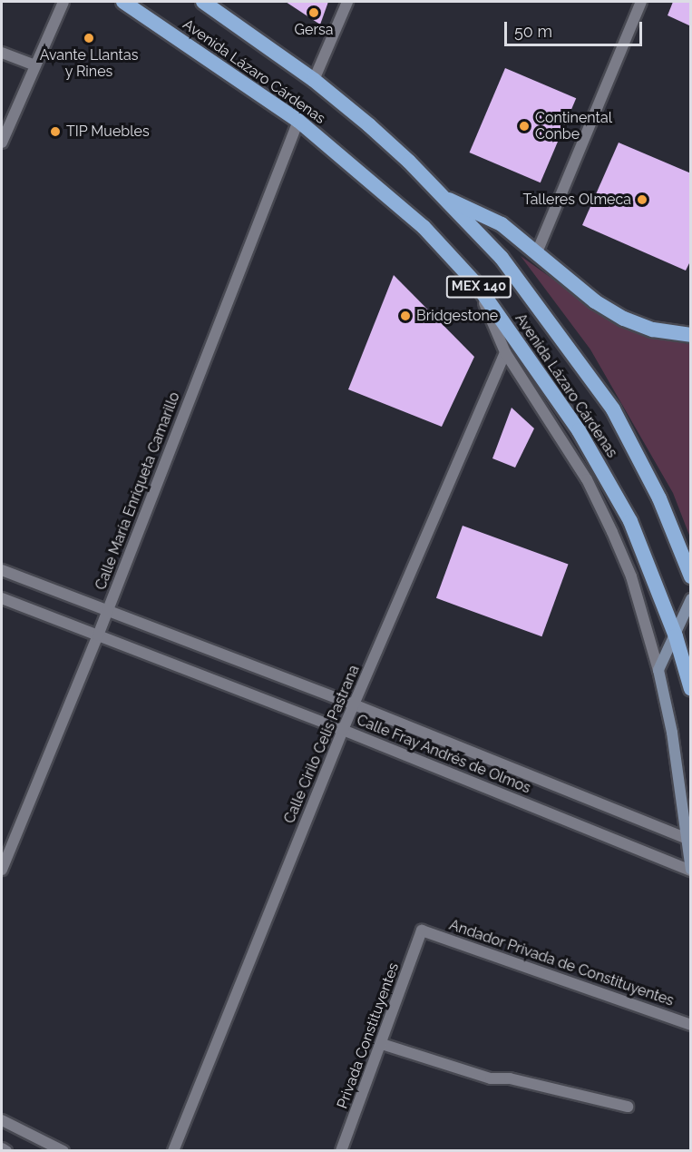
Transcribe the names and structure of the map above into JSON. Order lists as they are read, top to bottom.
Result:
{
  "streets": {
    "highway": ["Avenida Lázaro Cárdenas", "MEX 140"],
    "street": [
      "Calle María Enriqueta Camarillo",
      "Calle Cirilo Celis Pastrana",
      "Calle Fray Andrés de Olmos",
      "Andador Privada de Constituyentes",
      "Privada Constituyentes"
    ]
  },
  "crossings": [
    ["Avenida Lázaro Cárdenas", "Calle María Enriqueta Camarillo"],
    ["Calle María Enriqueta Camarillo", "Calle Fray Andrés de Olmos"],
    ["Calle Cirilo Celis Pastrana", "Calle Fray Andrés de Olmos"],
    ["Andador Privada de Constituyentes", "Privada Constituyentes"]
  ],
  "places": [
    "Gersa",
    "Avante Llantas y Rines",
    "Continental Conbe",
    "TIP Muebles",
    "Talleres Olmeca",
    "Bridgestone"
  ],
  "scale_bar": "50 m"
}
